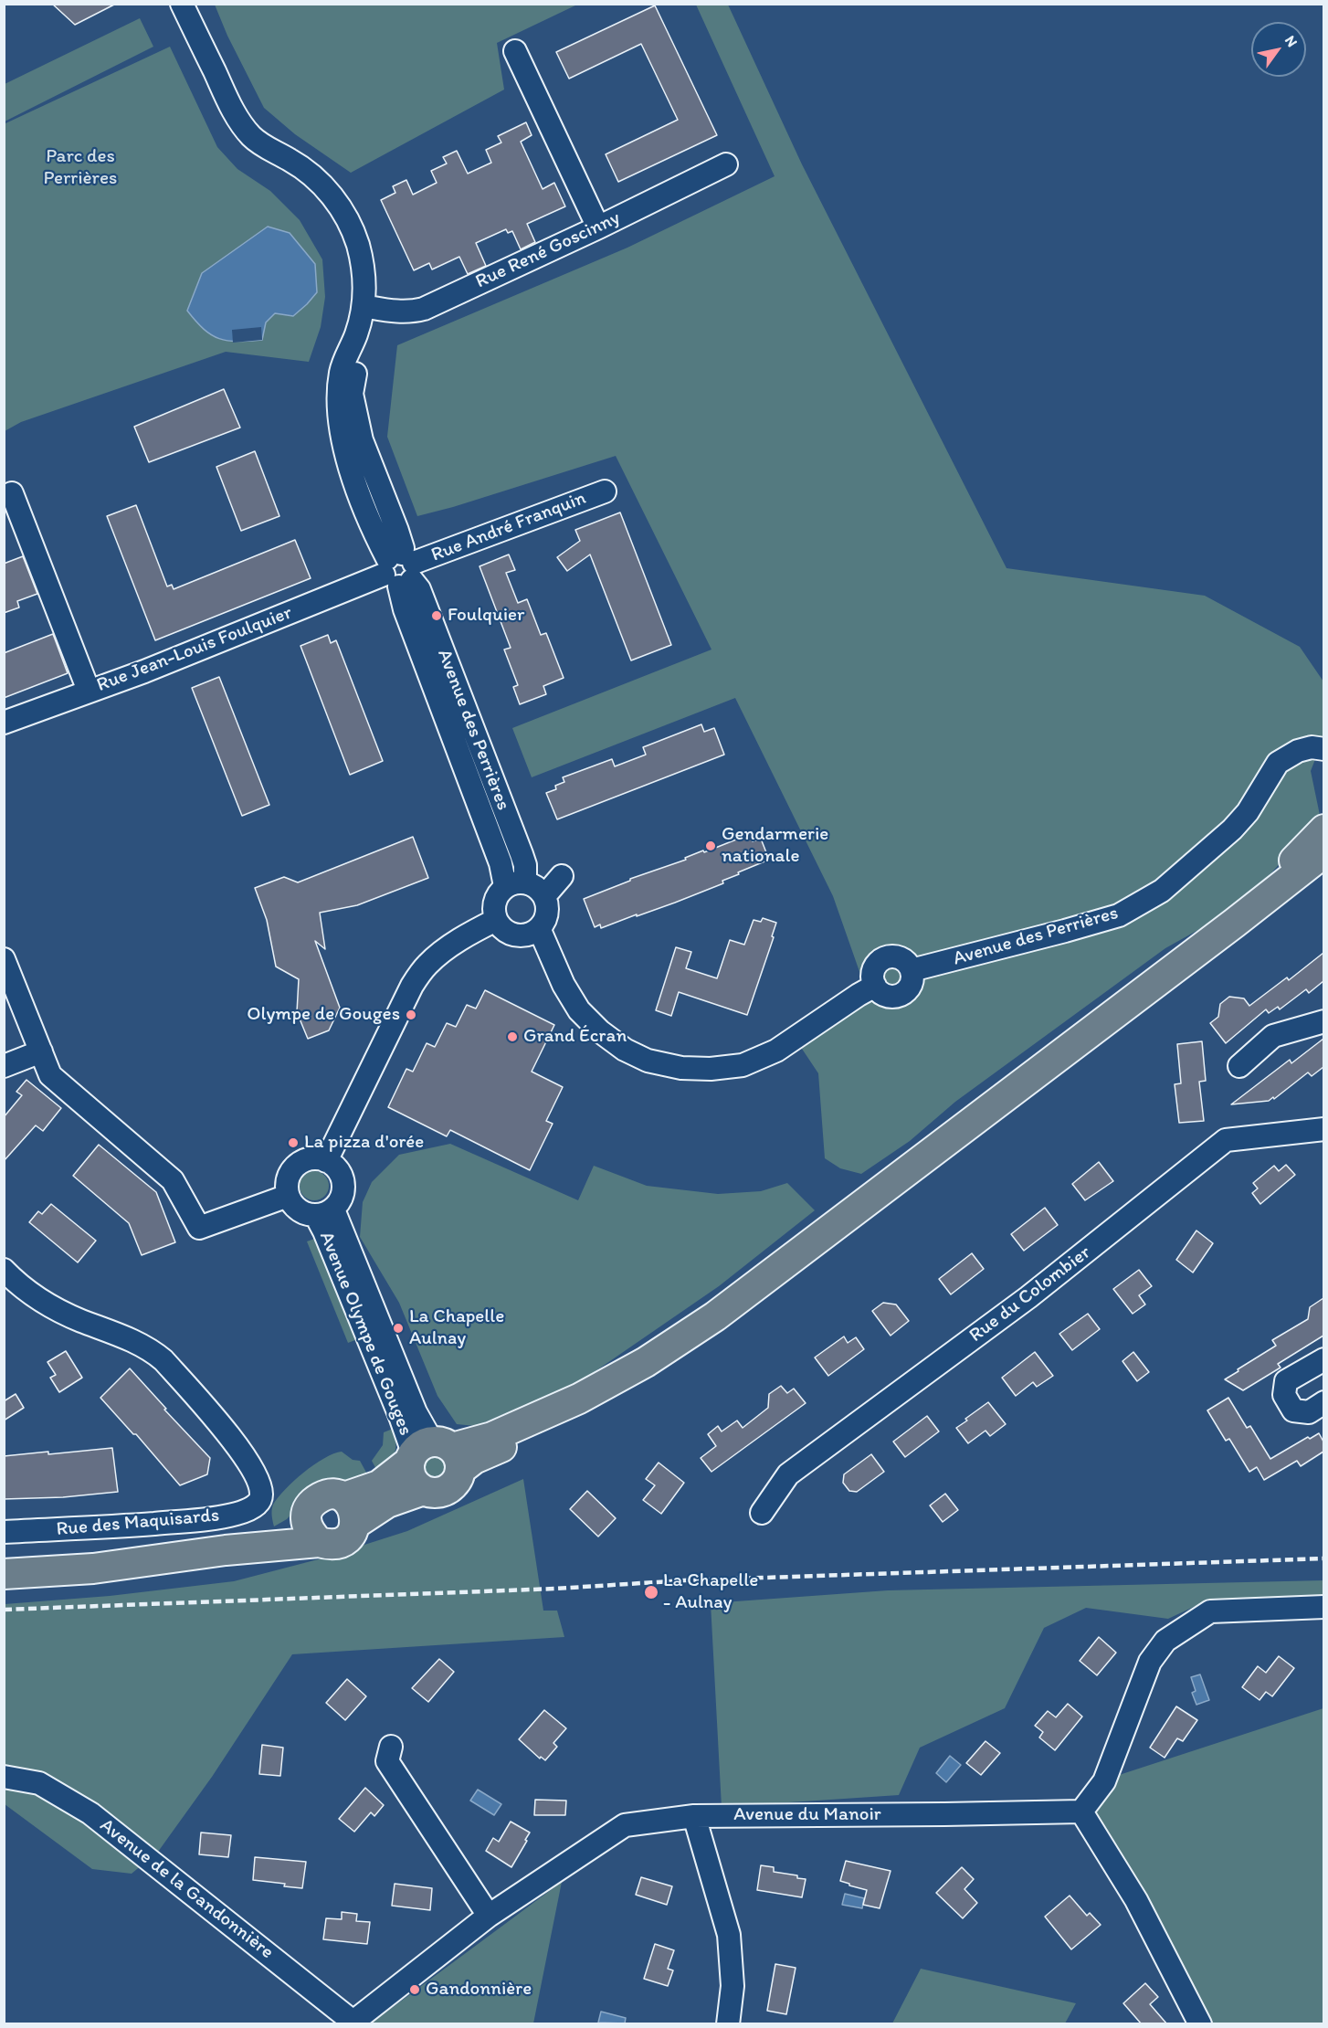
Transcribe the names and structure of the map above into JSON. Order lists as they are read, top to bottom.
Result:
{
  "streets": {
    "street": [
      "Rue René Goscinny",
      "Rue André Franquin",
      "Rue Jean-Louis Foulquier",
      "Avenue des Perrières",
      "Rue du Colombier",
      "Avenue Olympe de Gouges",
      "Rue des Maquisards",
      "Avenue du Manoir",
      "Avenue de la Gandonnière"
    ]
  },
  "crossings": [
    ["Rue René Goscinny", "Avenue des Perrières"],
    ["Rue André Franquin", "Rue Jean-Louis Foulquier"],
    ["Rue André Franquin", "Avenue des Perrières"],
    ["Rue Jean-Louis Foulquier", "Avenue des Perrières"],
    ["Avenue du Manoir", "Avenue de la Gandonnière"]
  ],
  "parks": ["Parc des Perrières"],
  "places": [
    "Foulquier",
    "Gendarmerie nationale",
    "Olympe de Gouges",
    "Grand Écran",
    "La pizza d'orée",
    "La Chapelle Aulnay",
    "La Chapelle - Aulnay",
    "Gandonnière"
  ],
  "north": "top right"
}
